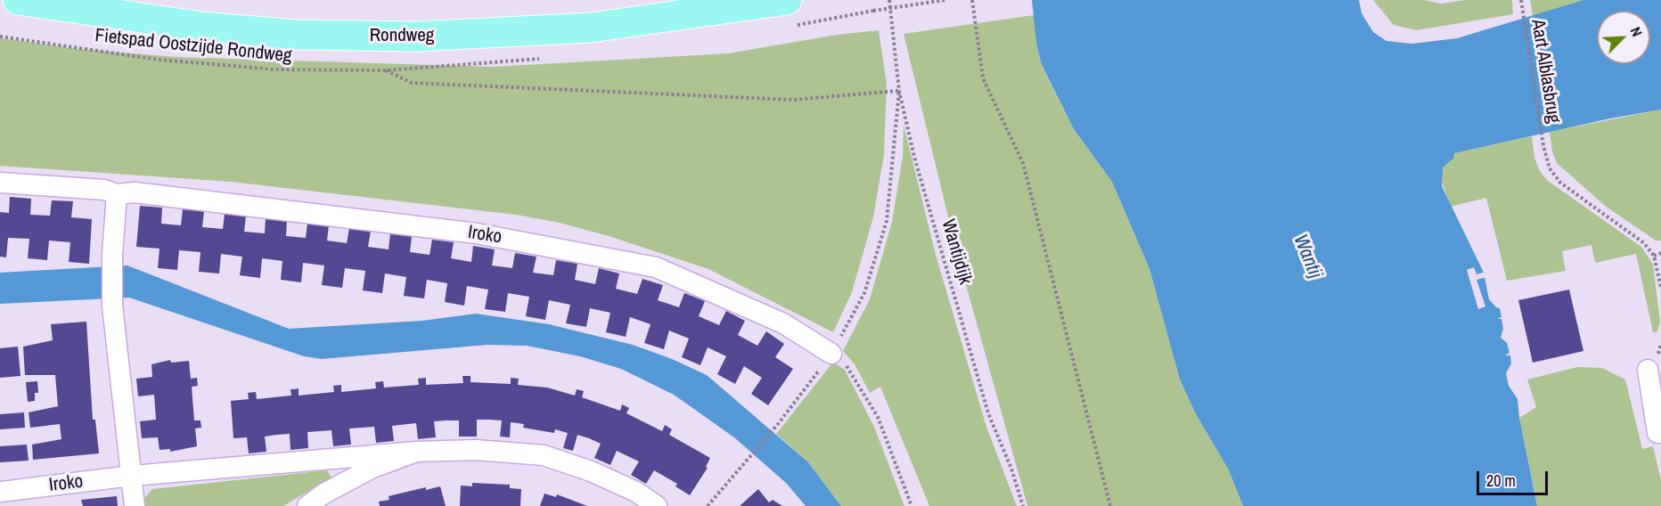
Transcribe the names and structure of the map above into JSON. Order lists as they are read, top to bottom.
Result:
{
  "streets": {
    "main road": ["Rondweg"],
    "street": ["Iroko"],
    "path": ["Fietspad Oostzijde Rondweg", "Aart Alblasbrug", "Wantijdijk"]
  },
  "crossings": [
    ["Fietspad Oostzijde Rondweg", "Wantijdijk"]
  ],
  "water": ["Wantij"],
  "scale_bar": "20 m",
  "north": "top right"
}
